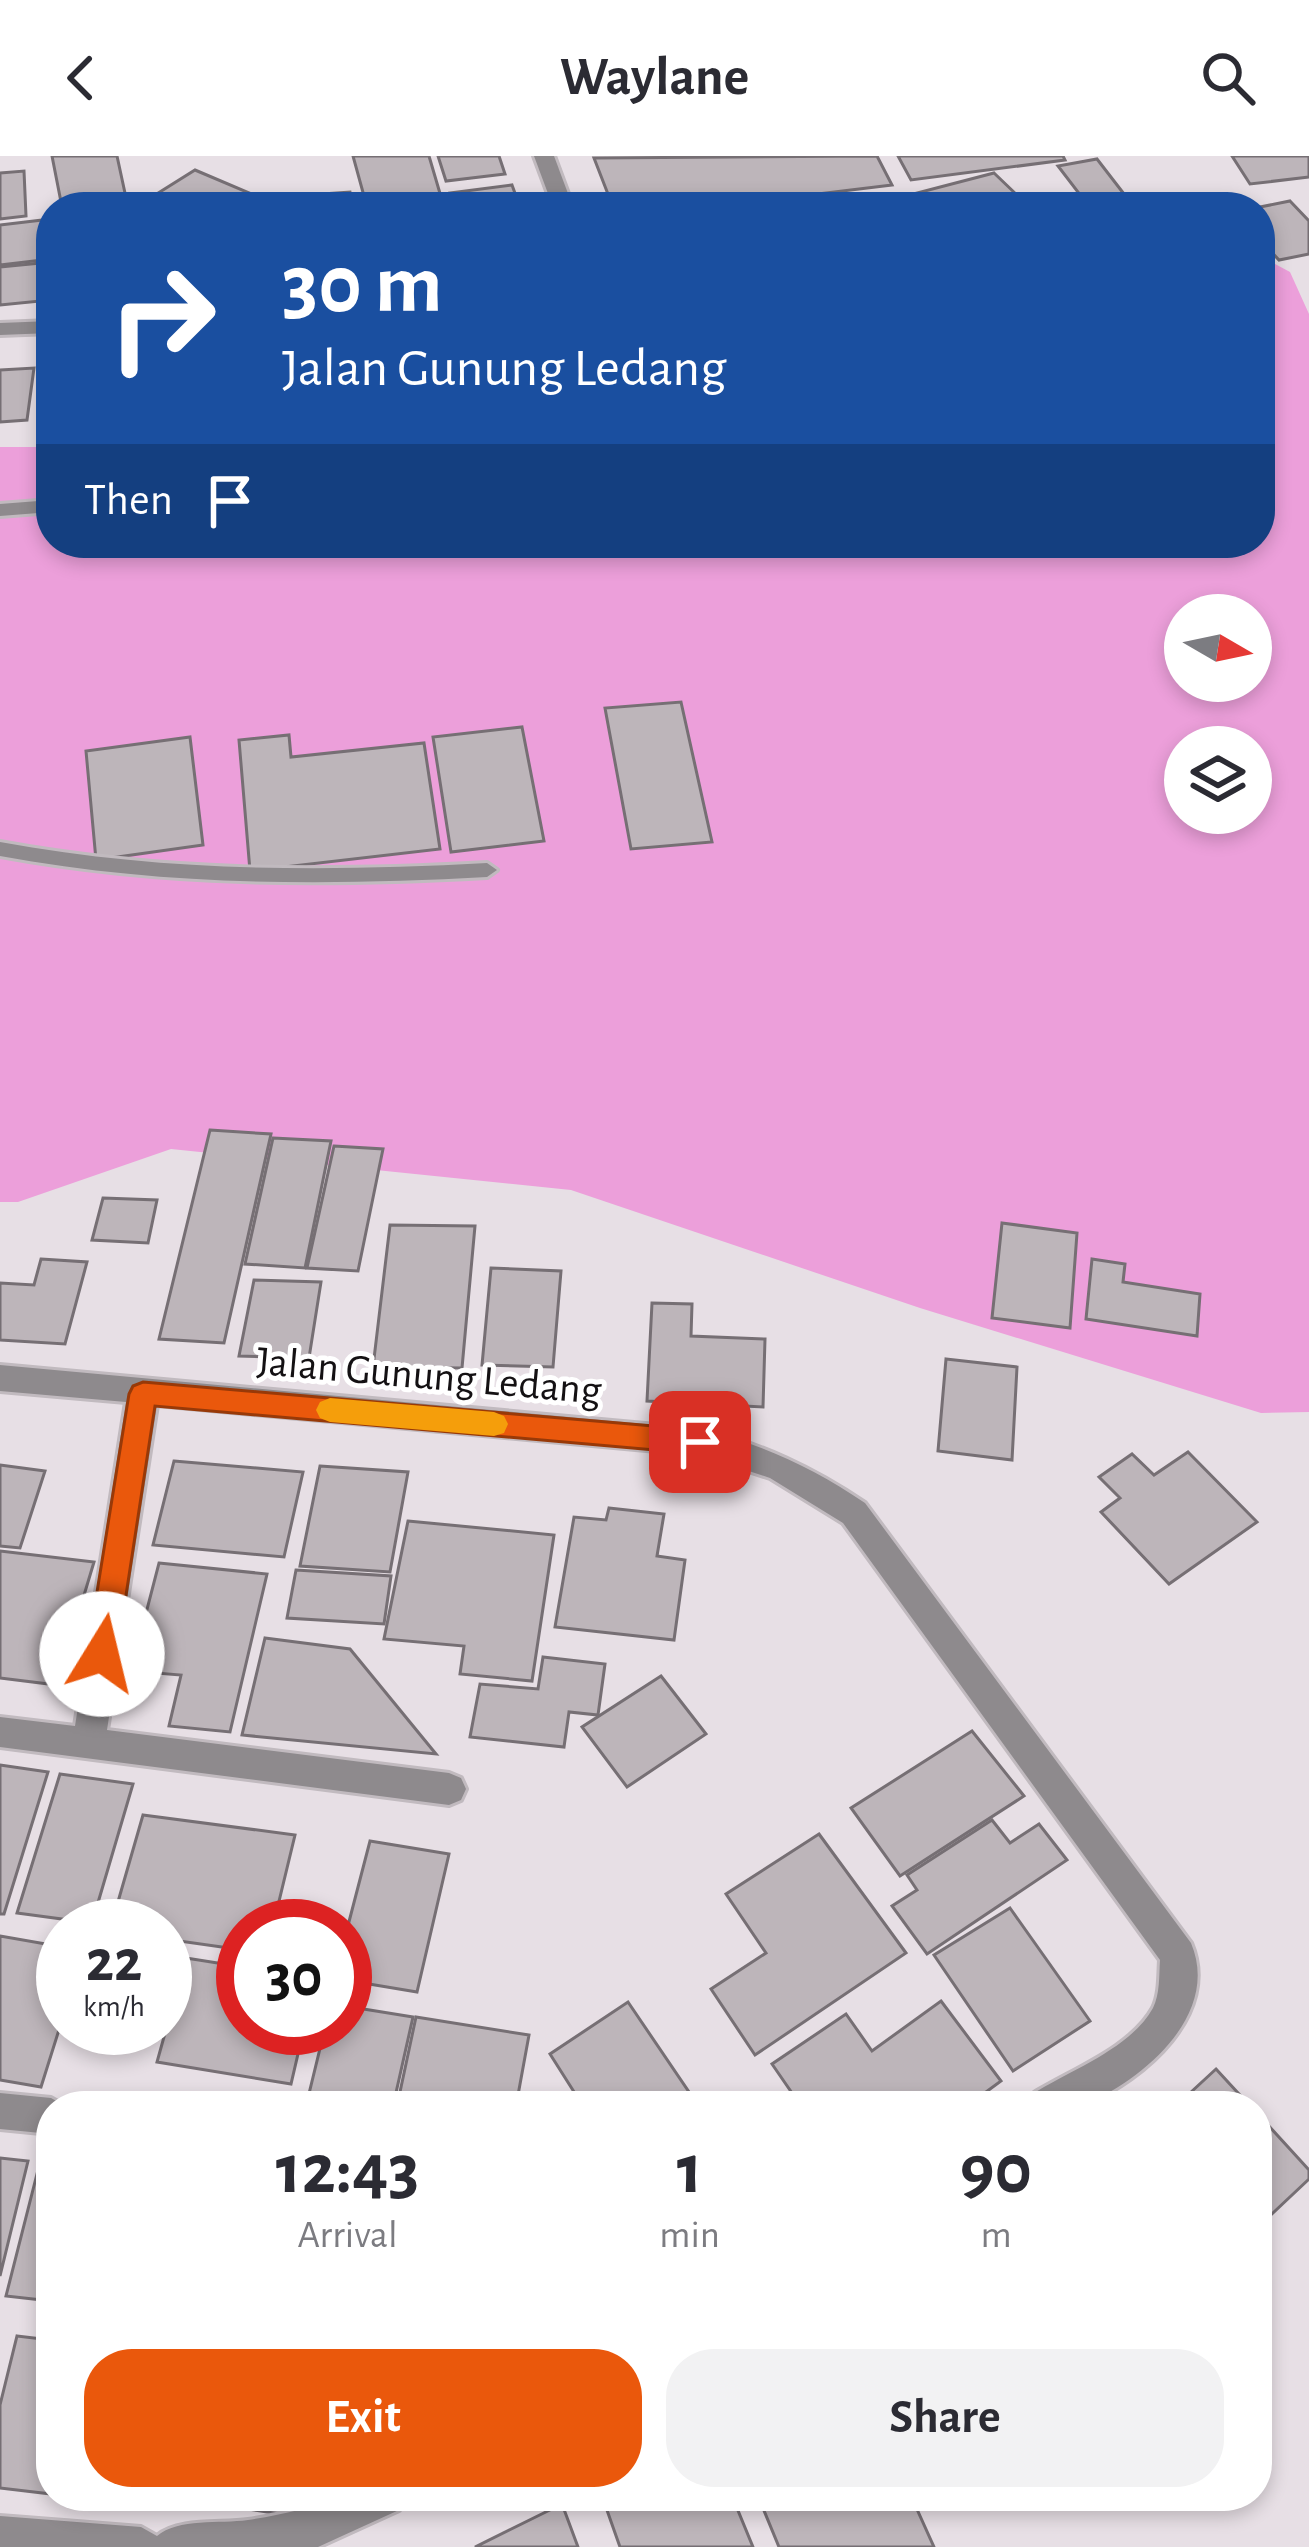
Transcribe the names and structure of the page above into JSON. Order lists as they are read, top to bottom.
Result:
{
  "streets": {
    "street": ["Jalan Gunung Ledang"]
  },
  "north": "right",
  "page": {
    "header": "Waylane",
    "turn": ["30 m", "Jalan Gunung Ledang"],
    "then": "Then",
    "speed": "22 km/h",
    "limit": "30",
    "eta": [
      "12:43",
      "Arrival",
      "1",
      "min",
      "90",
      "m"
    ],
    "buttons": ["Exit", "Share"]
  }
}
